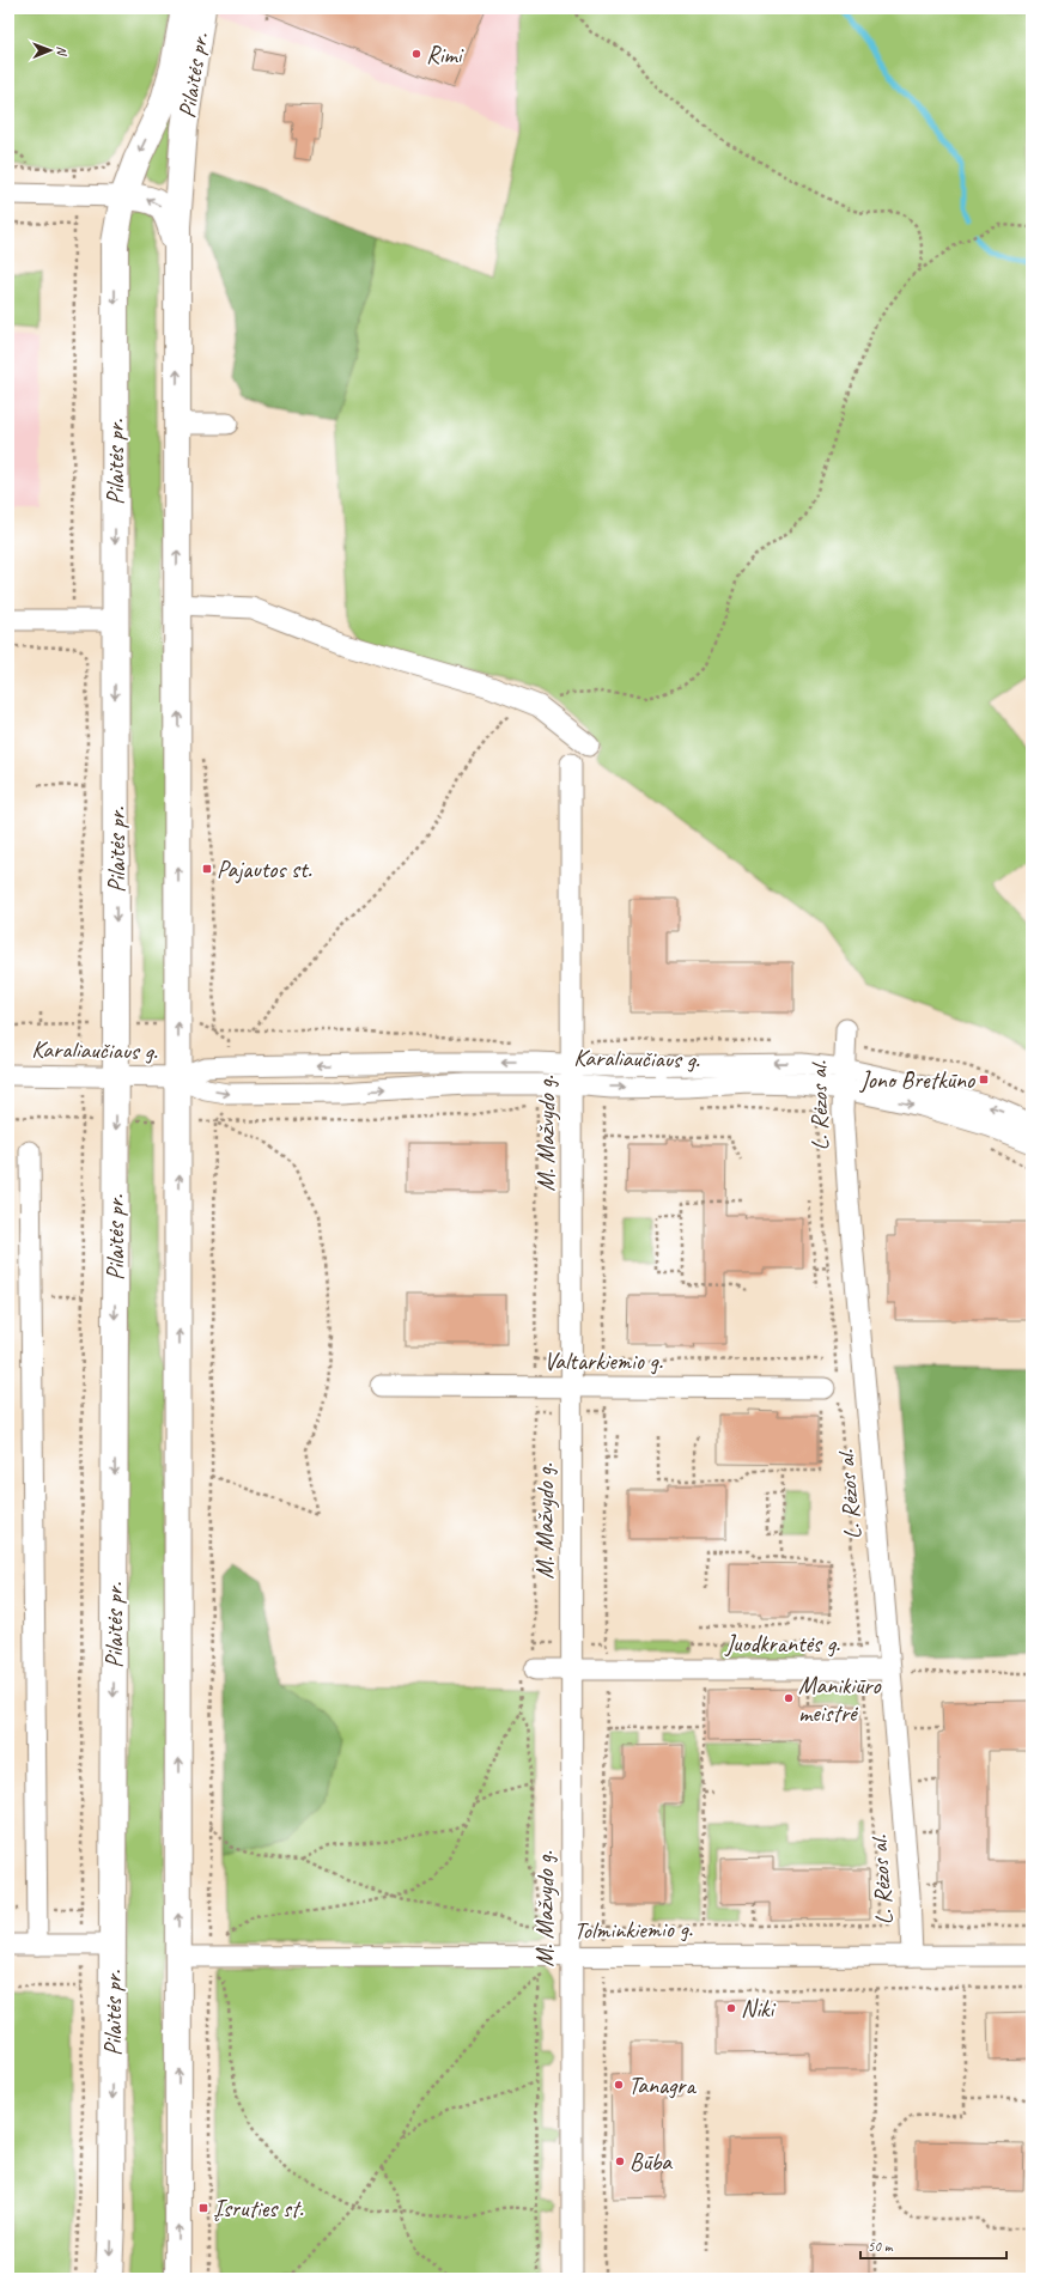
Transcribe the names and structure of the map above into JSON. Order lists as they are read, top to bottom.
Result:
{
  "streets": {
    "main road": ["Pilaitės pr."],
    "street": [
      "Karaliaučiaus g.",
      "L. Rėzos al.",
      "M. Mažvydo g.",
      "Valtarkiemio g.",
      "Juodkrantės g.",
      "Tolminkiemio g."
    ]
  },
  "crossings": [
    ["Pilaitės pr.", "Karaliaučiaus g."],
    ["Pilaitės pr.", "Tolminkiemio g."],
    ["Karaliaučiaus g.", "L. Rėzos al."],
    ["Karaliaučiaus g.", "M. Mažvydo g."],
    ["L. Rėzos al.", "Juodkrantės g."],
    ["L. Rėzos al.", "Tolminkiemio g."],
    ["M. Mažvydo g.", "Valtarkiemio g."],
    ["M. Mažvydo g.", "Juodkrantės g."],
    ["M. Mažvydo g.", "Tolminkiemio g."]
  ],
  "places": {
    "other": [
      "Rimi",
      "Manikiūro meistrė",
      "Niki",
      "Tanagra",
      "Būba"
    ],
    "transit": ["Pajautos st.", "Jono Bretkūno", "Įsruties st."]
  },
  "scale_bar": "50 m",
  "north": "right"
}
